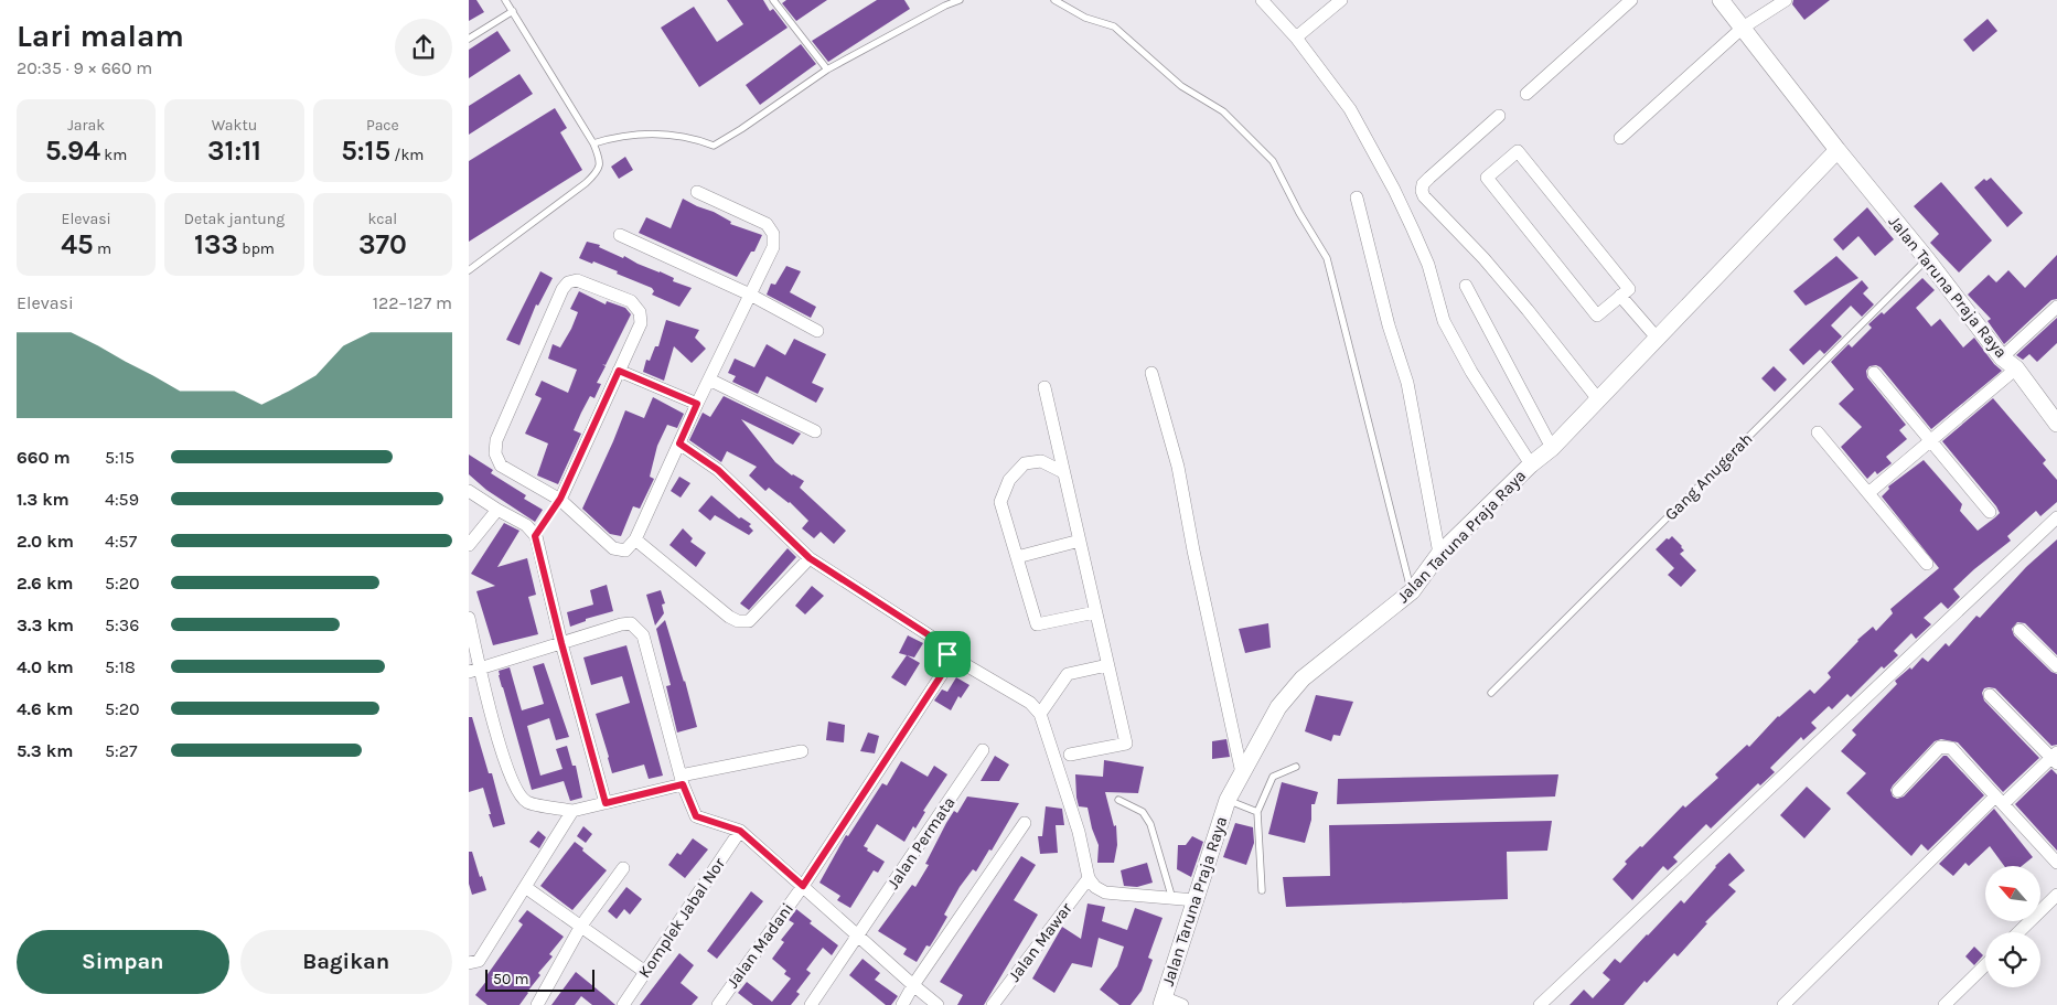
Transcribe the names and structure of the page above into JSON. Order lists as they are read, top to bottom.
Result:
{
  "streets": {
    "street": [
      "Jalan Taruna Praja Raya",
      "Jalan Permata",
      "Komplek Jabal Nor",
      "Jalan Mawar",
      "Jalan Madani"
    ],
    "lane": ["Gang Anugerah"]
  },
  "crossings": [
    ["Jalan Taruna Praja Raya", "Gang Anugerah"]
  ],
  "scale_bar": "50 m",
  "north": "top left",
  "page": {
    "heading": ["Lari malam", "20:35 · 9 × 660 m"],
    "stats": [
      ["Jarak", "5.94 km"],
      ["Waktu", "31:11"],
      ["Pace", "5:15 /km"],
      ["Elevasi", "45 m"],
      ["Detak jantung", "133 bpm"],
      ["kcal", "370"]
    ],
    "chart": ["Elevasi", "122–127 m"],
    "list": [
      {
        "name": "660 m",
        "note": "5:15"
      },
      {
        "name": "1.3 km",
        "note": "4:59"
      },
      {
        "name": "2.0 km",
        "note": "4:57"
      },
      {
        "name": "2.6 km",
        "note": "5:20"
      },
      {
        "name": "3.3 km",
        "note": "5:36"
      },
      {
        "name": "4.0 km",
        "note": "5:18"
      },
      {
        "name": "4.6 km",
        "note": "5:20"
      },
      {
        "name": "5.3 km",
        "note": "5:27"
      }
    ],
    "buttons": ["Simpan", "Bagikan"],
    "scale": "50 m"
  }
}
